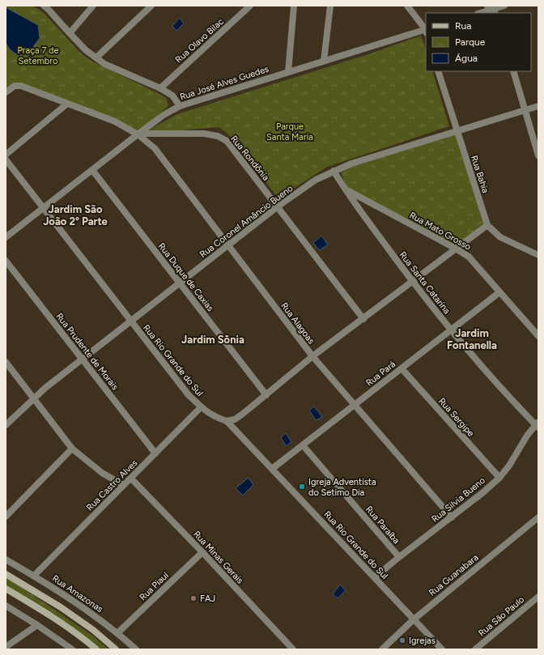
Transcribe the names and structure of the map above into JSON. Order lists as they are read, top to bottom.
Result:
{
  "streets": {
    "street": [
      "Rua Olavo Bilac",
      "Rua José Alves Guedes",
      "Rua Rondônia",
      "Rua Bahia",
      "Rua Coronel Amâncio Bueno",
      "Rua Mato Grosso",
      "Rua Duque de Caxias",
      "Rua Santa Catarina",
      "Rua Alagoas",
      "Rua Prudente de Morais",
      "Rua Rio Grande do Sul",
      "Rua Pará",
      "Rua Sergipe",
      "Rua Castro Alves",
      "Rua Silvia Bueno",
      "Rua Paraíba",
      "Rua Minas Gerais",
      "Rua Guanabara",
      "Rua Piauí",
      "Rua Amazonas",
      "Rua São Paulo"
    ]
  },
  "crossings": [
    ["Rua José Alves Guedes", "Rua Rondônia"],
    ["Rua José Alves Guedes", "Rua Duque de Caxias"],
    ["Rua José Alves Guedes", "Rua Alagoas"],
    ["Rua José Alves Guedes", "Rua Rio Grande do Sul"],
    ["Rua Rondônia", "Rua Coronel Amâncio Bueno"],
    ["Rua Rondônia", "Rua Alagoas"],
    ["Rua Bahia", "Rua Coronel Amâncio Bueno"],
    ["Rua Coronel Amâncio Bueno", "Rua Duque de Caxias"],
    ["Rua Coronel Amâncio Bueno", "Rua Santa Catarina"],
    ["Rua Coronel Amâncio Bueno", "Rua Alagoas"],
    ["Rua Coronel Amâncio Bueno", "Rua Prudente de Morais"],
    ["Rua Coronel Amâncio Bueno", "Rua Rio Grande do Sul"],
    ["Rua Mato Grosso", "Rua Santa Catarina"],
    ["Rua Mato Grosso", "Rua Pará"],
    ["Rua Santa Catarina", "Rua Pará"],
    ["Rua Santa Catarina", "Rua Silvia Bueno"],
    ["Rua Alagoas", "Rua Pará"],
    ["Rua Alagoas", "Rua Silvia Bueno"],
    ["Rua Prudente de Morais", "Rua Castro Alves"],
    ["Rua Rio Grande do Sul", "Rua Pará"],
    ["Rua Rio Grande do Sul", "Rua Castro Alves"],
    ["Rua Rio Grande do Sul", "Rua Silvia Bueno"],
    ["Rua Rio Grande do Sul", "Rua Guanabara"],
    ["Rua Pará", "Rua Sergipe"],
    ["Rua Pará", "Rua Paraíba"],
    ["Rua Sergipe", "Rua Silvia Bueno"],
    ["Rua Castro Alves", "Rua Minas Gerais"],
    ["Rua Castro Alves", "Rua Amazonas"],
    ["Rua Silvia Bueno", "Rua Paraíba"],
    ["Rua Minas Gerais", "Rua Piauí"],
    ["Rua Piauí", "Rua Amazonas"]
  ],
  "districts": ["Jardim São João 2° Parte", "Jardim Fontanella", "Jardim Sônia"],
  "parks": ["Praça 7 de Setembro", "Parque Santa Maria"],
  "places": ["Igreja Adventista do Setimo Dia", "FAJ", "Igrejas"],
  "legend": ["Rua", "Parque", "Água"]
}
